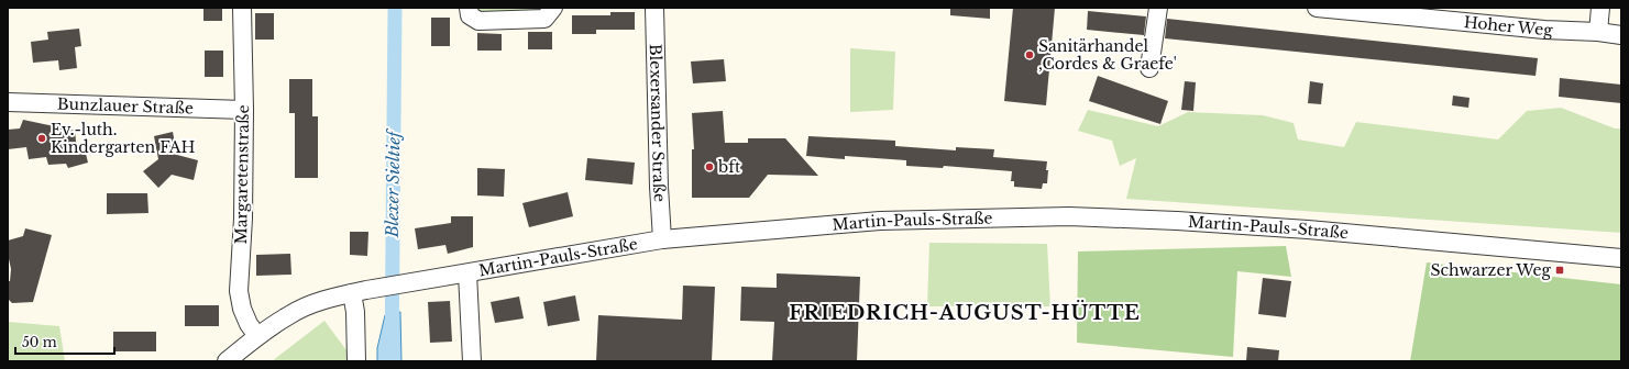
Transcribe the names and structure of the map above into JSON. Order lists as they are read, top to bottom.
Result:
{
  "streets": {
    "street": [
      "Hoher Weg",
      "Bunzlauer Straße",
      "Blexersander Straße",
      "Margaretenstraße",
      "Martin-Pauls-Straße"
    ]
  },
  "crossings": [
    ["Bunzlauer Straße", "Margaretenstraße"],
    ["Blexersander Straße", "Martin-Pauls-Straße"],
    ["Margaretenstraße", "Martin-Pauls-Straße"]
  ],
  "districts": ["FRIEDRICH-AUGUST-HÜTTE"],
  "water": ["Blexer Sieltief"],
  "places": {
    "other": ["Sanitärhandel ,Cordes & Graefe'", "Ev.-luth. Kindergarten FAH", "bft"],
    "transit": ["Schwarzer Weg"]
  },
  "scale_bar": "50 m"
}
